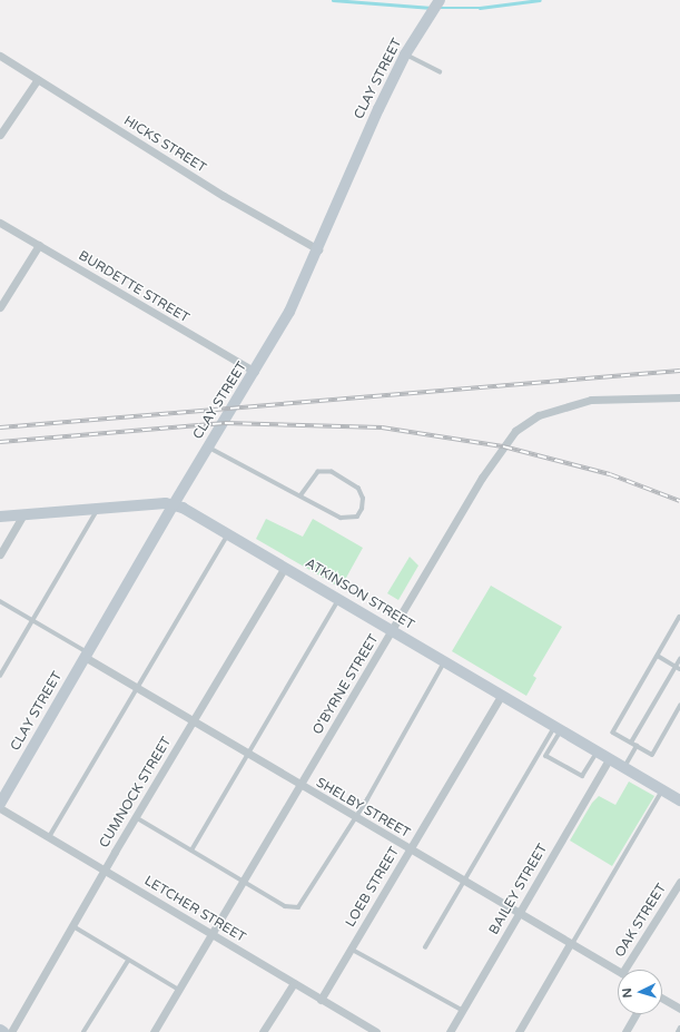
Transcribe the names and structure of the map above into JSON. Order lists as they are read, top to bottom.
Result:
{
  "streets": {
    "street": [
      "CLAY STREET",
      "HICKS STREET",
      "BURDETTE STREET",
      "ATKINSON STREET",
      "O'BYRNE STREET",
      "CUMNOCK STREET",
      "SHELBY STREET",
      "LOEB STREET",
      "BAILEY STREET",
      "LETCHER STREET",
      "OAK STREET"
    ]
  },
  "crossings": [
    ["CLAY STREET", "HICKS STREET"],
    ["CLAY STREET", "BURDETTE STREET"],
    ["CLAY STREET", "ATKINSON STREET"],
    ["CLAY STREET", "SHELBY STREET"],
    ["ATKINSON STREET", "O'BYRNE STREET"],
    ["ATKINSON STREET", "CUMNOCK STREET"],
    ["ATKINSON STREET", "LOEB STREET"],
    ["ATKINSON STREET", "BAILEY STREET"],
    ["O'BYRNE STREET", "SHELBY STREET"],
    ["O'BYRNE STREET", "LETCHER STREET"],
    ["CUMNOCK STREET", "SHELBY STREET"],
    ["CUMNOCK STREET", "LETCHER STREET"],
    ["SHELBY STREET", "LOEB STREET"],
    ["SHELBY STREET", "BAILEY STREET"],
    ["LOEB STREET", "LETCHER STREET"]
  ],
  "north": "left"
}
